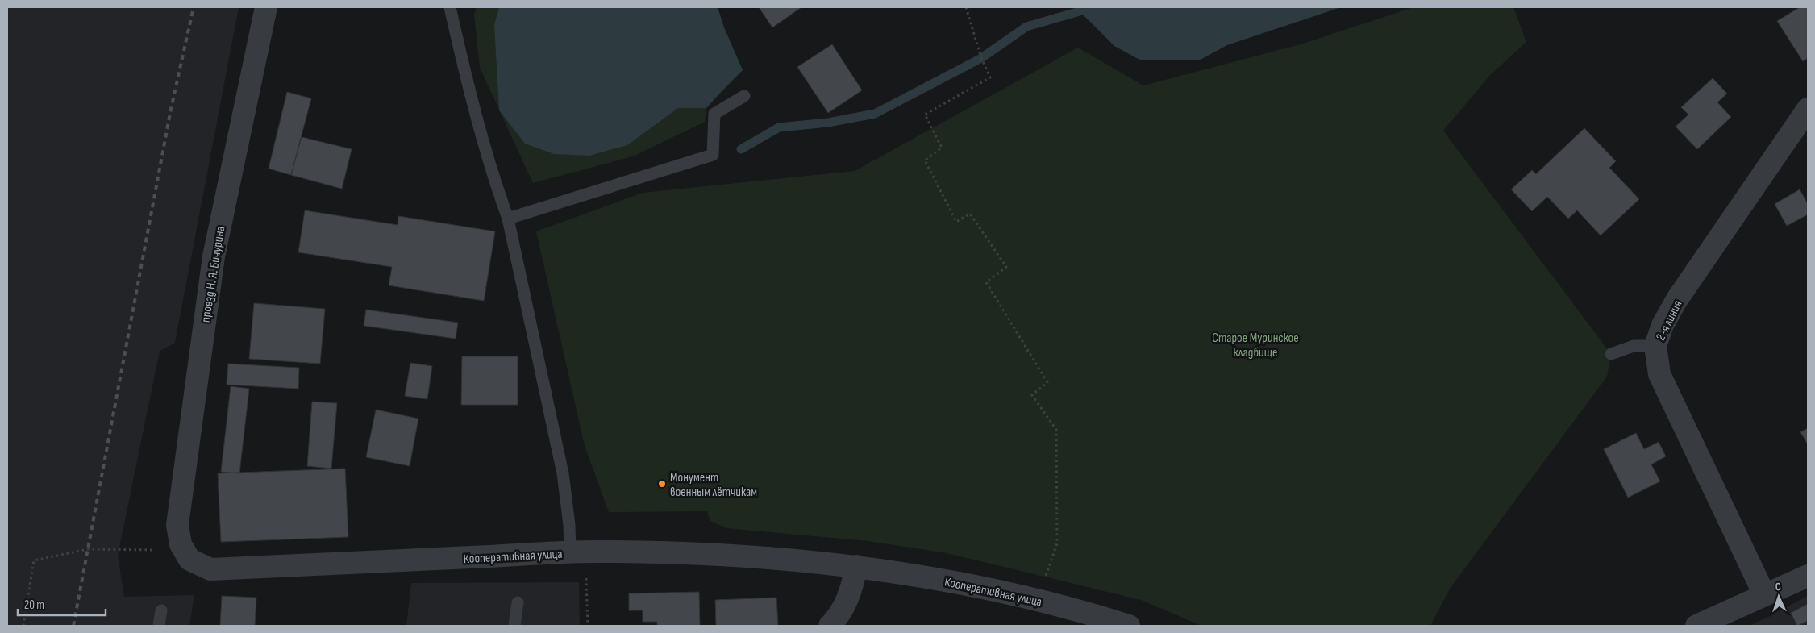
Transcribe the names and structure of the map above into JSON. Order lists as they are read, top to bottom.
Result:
{
  "streets": {
    "street": ["проезд Н. Я. Бичурина", "2-я линия", "Кооперативная улица"]
  },
  "crossings": [
    ["проезд Н. Я. Бичурина", "Кооперативная улица"]
  ],
  "parks": ["Старое Муринское кладбище"],
  "places": ["Монумент военным лётчикам"],
  "scale_bar": "20 m",
  "north": "top"
}
